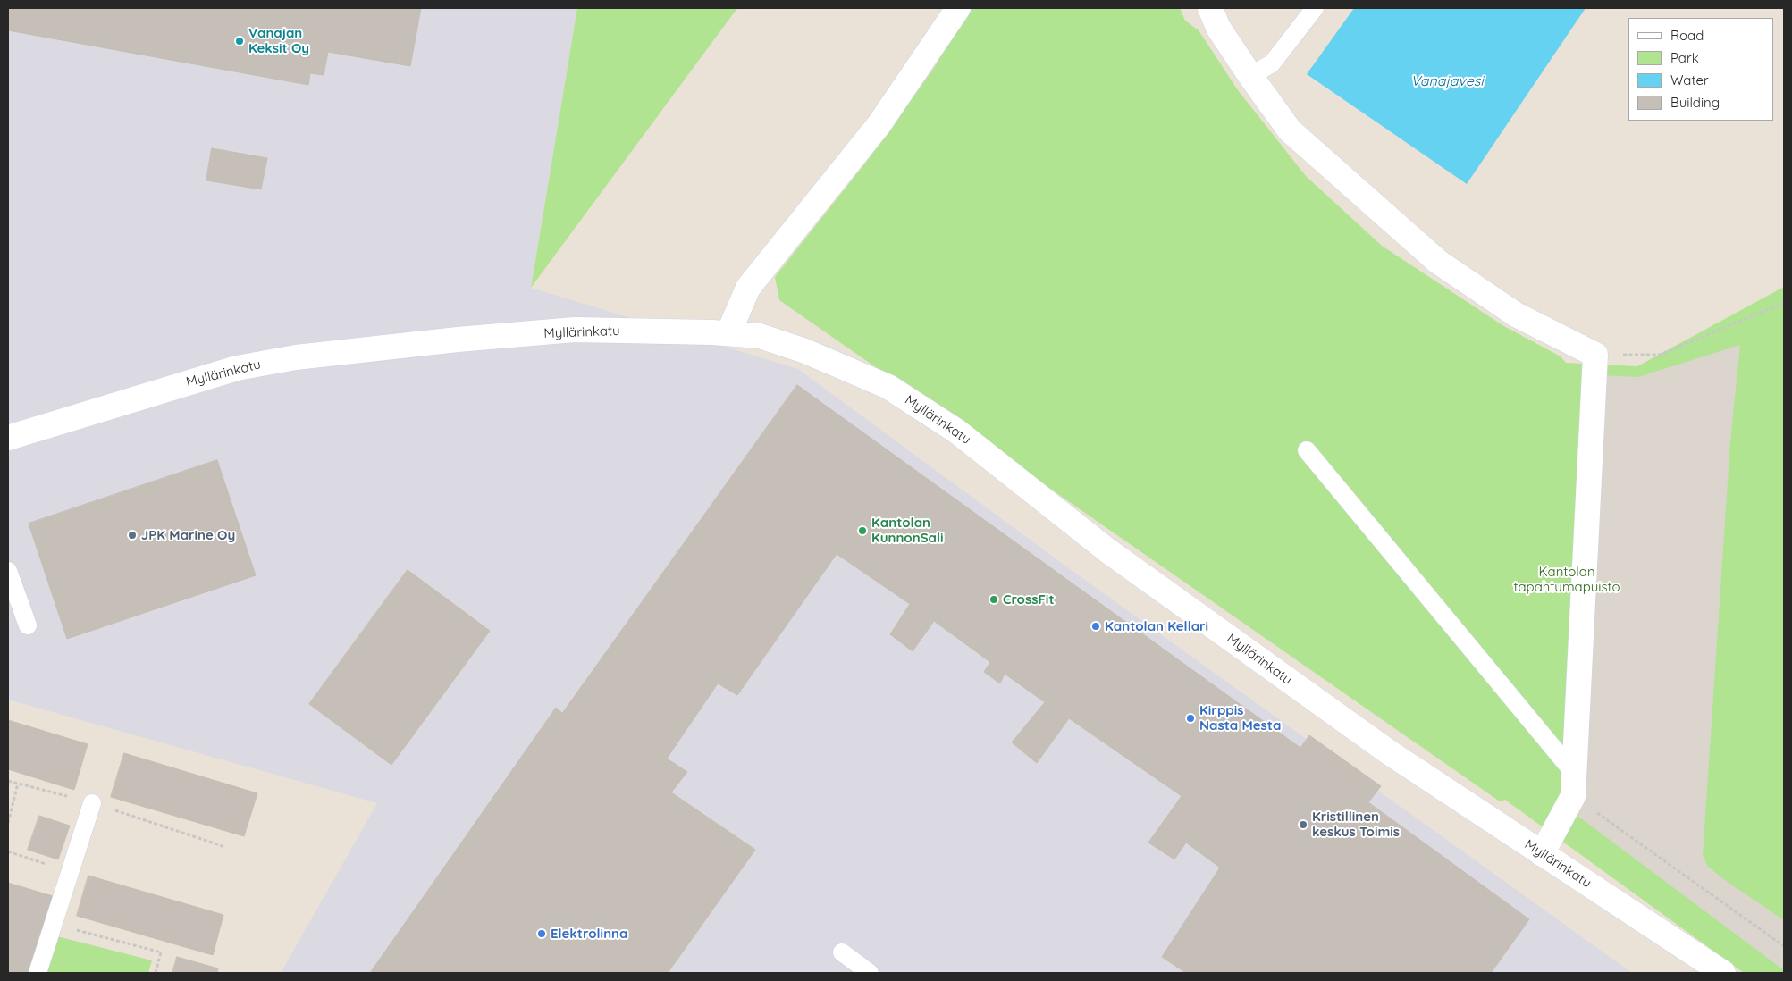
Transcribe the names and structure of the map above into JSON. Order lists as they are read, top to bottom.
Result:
{
  "streets": {
    "street": ["Myllärinkatu"]
  },
  "water": ["Vanajavesi"],
  "parks": ["Kantolan tapahtumapuisto"],
  "places": [
    "Vanajan Keksit Oy",
    "Kantolan KunnonSali",
    "JPK Marine Oy",
    "CrossFit",
    "Kantolan Kellari",
    "Kirppis Nasta Mesta",
    "Kristillinen keskus Toimis",
    "Elektrolinna"
  ],
  "legend": [
    "Road",
    "Park",
    "Water",
    "Building"
  ]
}
